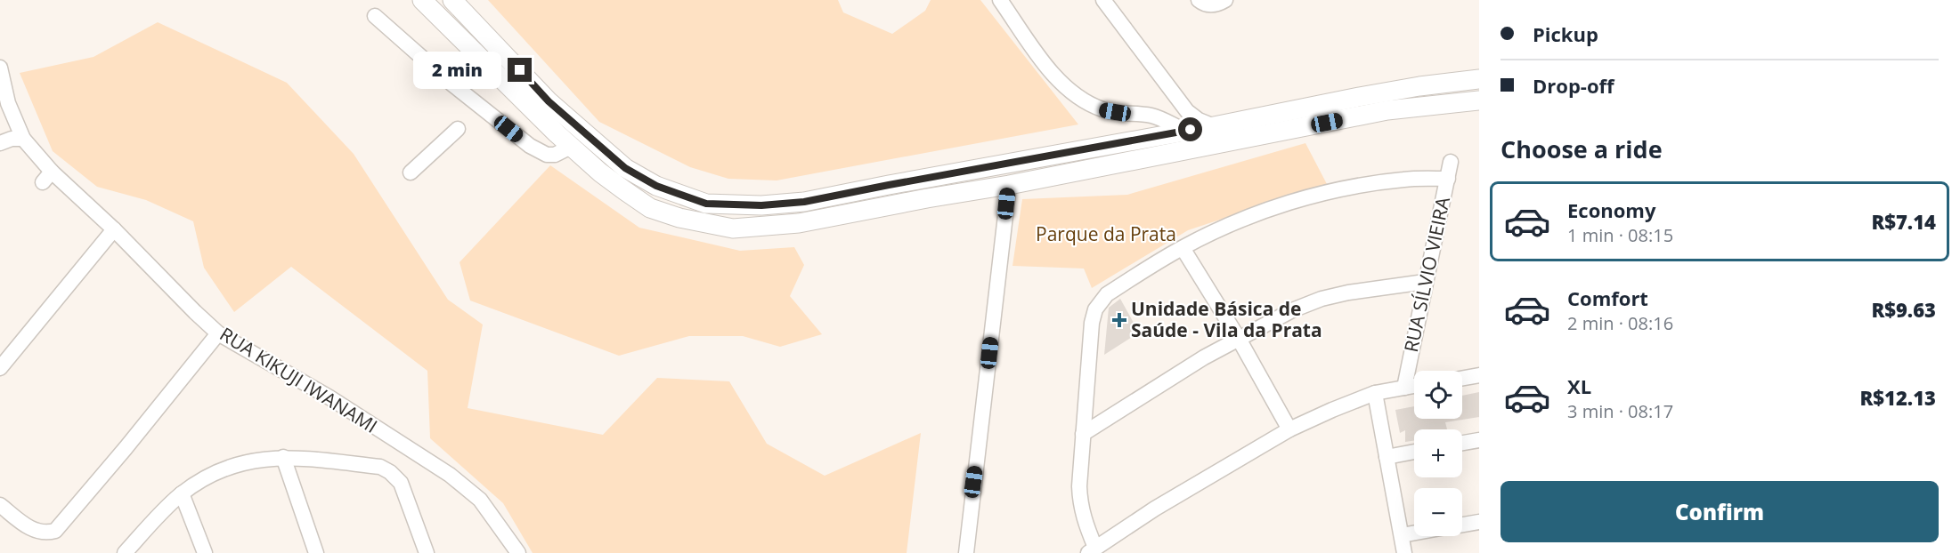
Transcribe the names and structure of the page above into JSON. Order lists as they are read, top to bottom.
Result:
{
  "streets": {
    "street": ["RUA SÍLVIO VIEIRA", "RUA KIKUJI IWANAMI"]
  },
  "parks": ["Parque da Prata"],
  "places": {
    "health": ["Unidade Básica de Saúde - Vila da Prata"]
  },
  "page": {
    "banner": ["Pickup", "Drop-off"],
    "bubble": "2 min",
    "heading": "Choose a ride",
    "list": [
      {
        "name": "Economy",
        "note": "1 min · 08:15",
        "value": "R$7.14"
      },
      {
        "name": "Comfort",
        "note": "2 min · 08:16",
        "value": "R$9.63"
      },
      {
        "name": "XL",
        "note": "3 min · 08:17",
        "value": "R$12.13"
      }
    ],
    "map_buttons": ["+", "−"],
    "buttons": "Confirm"
  }
}
